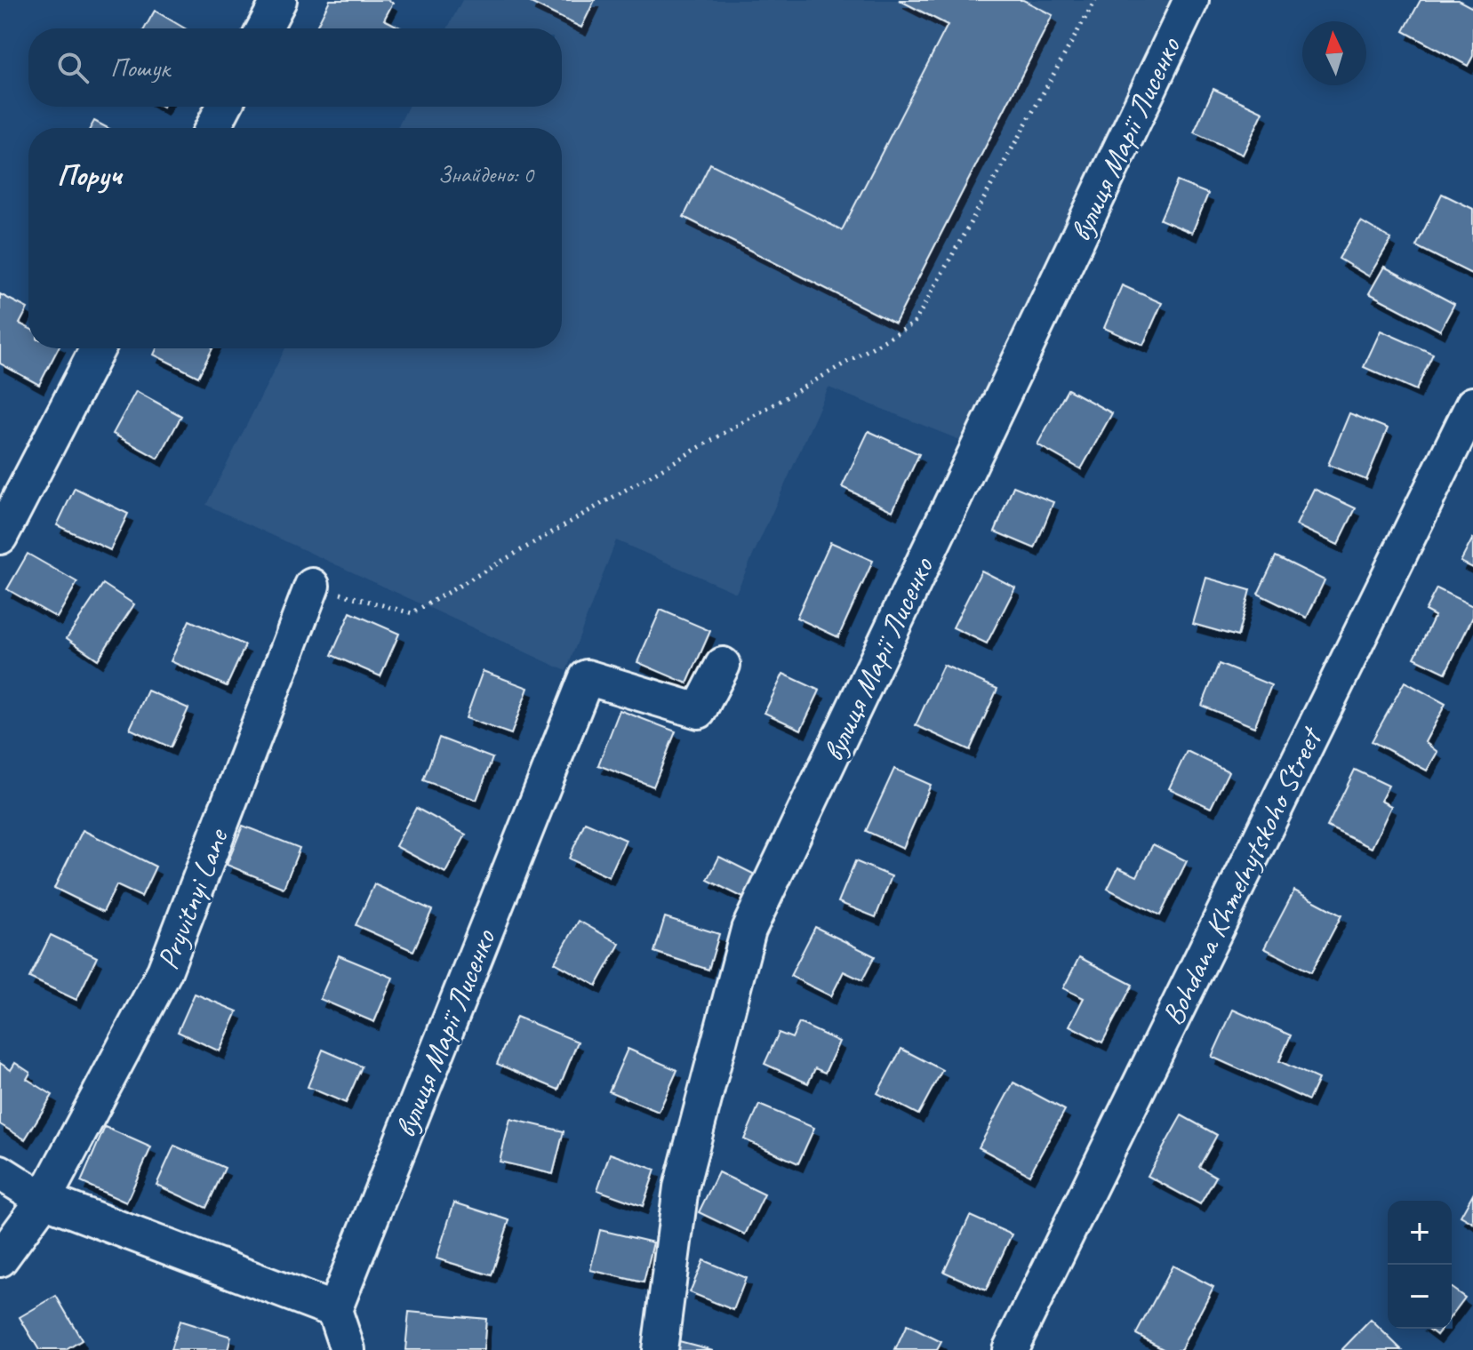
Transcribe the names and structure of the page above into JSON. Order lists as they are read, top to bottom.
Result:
{
  "streets": {
    "street": ["вулиця Марії Лисенко", "Bohdana Khmelnytskoho Street", "Pryvitnyi Lane"]
  },
  "north": "top",
  "page": {
    "search": "Пошук",
    "heading": ["Поруч", "Знайдено: 0"],
    "map_buttons": ["+", "−"]
  }
}
